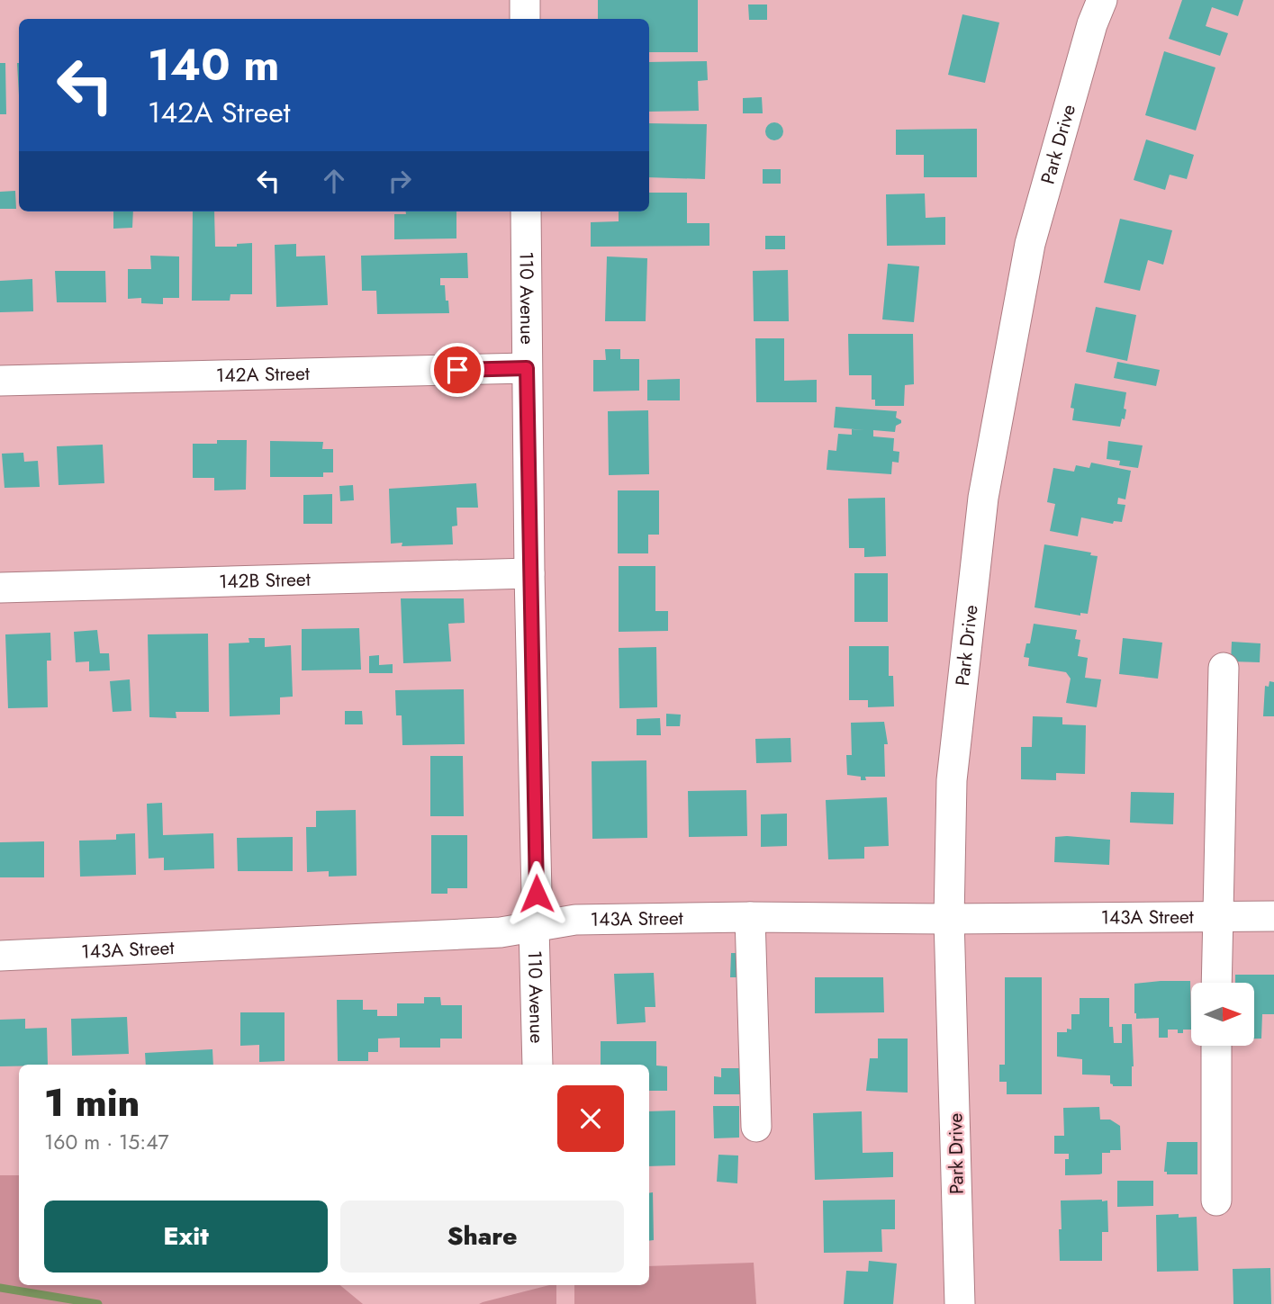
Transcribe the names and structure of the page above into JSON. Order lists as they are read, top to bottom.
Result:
{
  "streets": {
    "street": [
      "Park Drive",
      "110 Avenue",
      "142A Street",
      "142B Street",
      "143A Street"
    ]
  },
  "crossings": [
    ["Park Drive", "143A Street"],
    ["110 Avenue", "142A Street"],
    ["110 Avenue", "142B Street"],
    ["110 Avenue", "143A Street"]
  ],
  "north": "right",
  "page": {
    "turn": ["140 m", "142A Street"],
    "heading": ["1 min", "160 m · 15:47"],
    "buttons": ["Exit", "Share"]
  }
}
